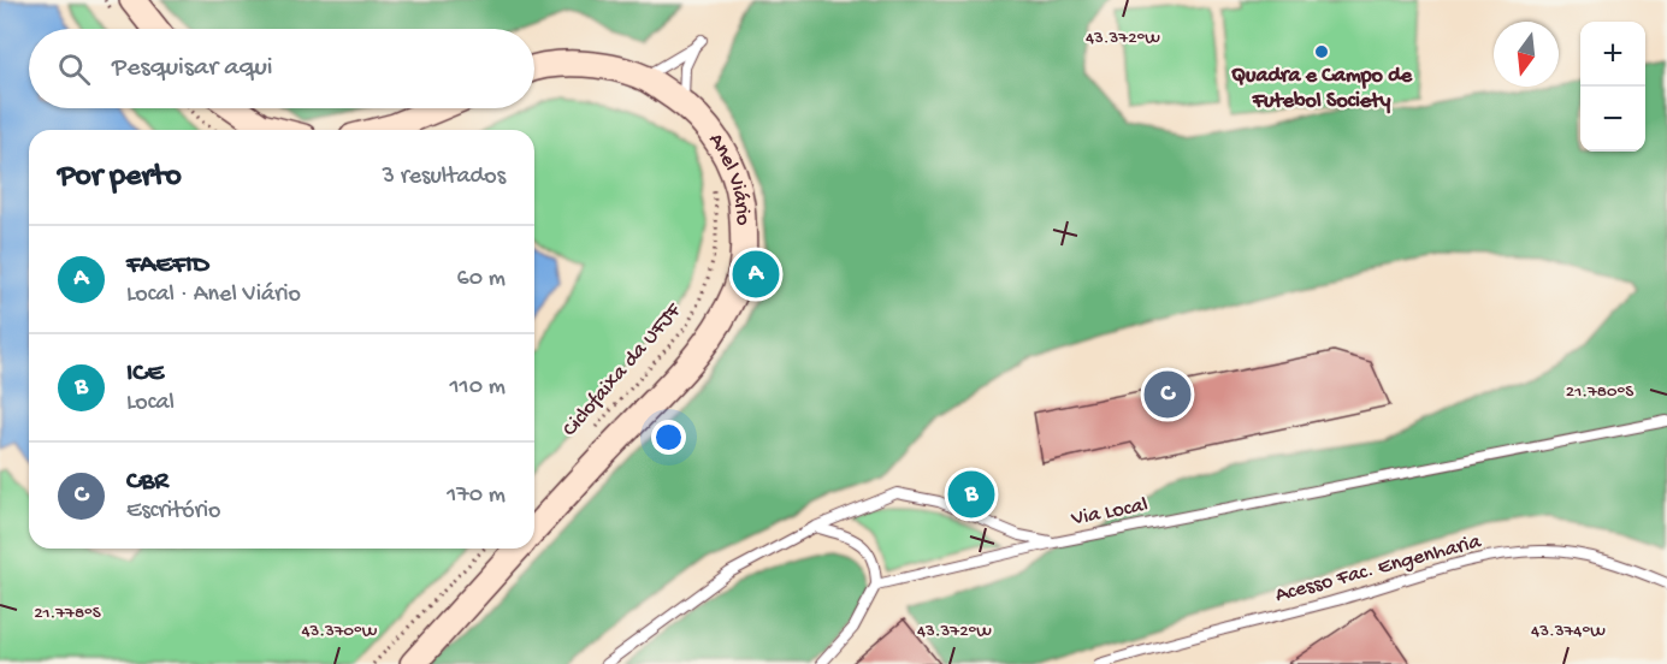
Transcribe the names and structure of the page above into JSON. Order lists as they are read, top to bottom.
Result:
{
  "streets": {
    "main road": ["Anel Viário"],
    "lane": ["Via Local", "Acesso Fac. Engenharia"],
    "path": ["Ciclofaixa da UFJF"]
  },
  "places": ["Quadra e Campo de Futebol Society"],
  "north": "bottom",
  "page": {
    "map_buttons": ["+", "−"],
    "search": "Pesquisar aqui",
    "heading": ["Por perto", "3 resultados"],
    "list": [
      {
        "mark": "A",
        "name": "FAEFID",
        "note": "Local · Anel Viário",
        "value": "60 m"
      },
      {
        "mark": "B",
        "name": "ICE",
        "note": "Local",
        "value": "110 m"
      },
      {
        "mark": "C",
        "name": "CBR",
        "note": "Escritório",
        "value": "170 m"
      }
    ],
    "pins": ["A", "C", "B"]
  },
  "coordinates": [
    "43.372°W",
    "21.780°S",
    "21.778°S",
    "43.370°W",
    "43.374°W"
  ]
}
